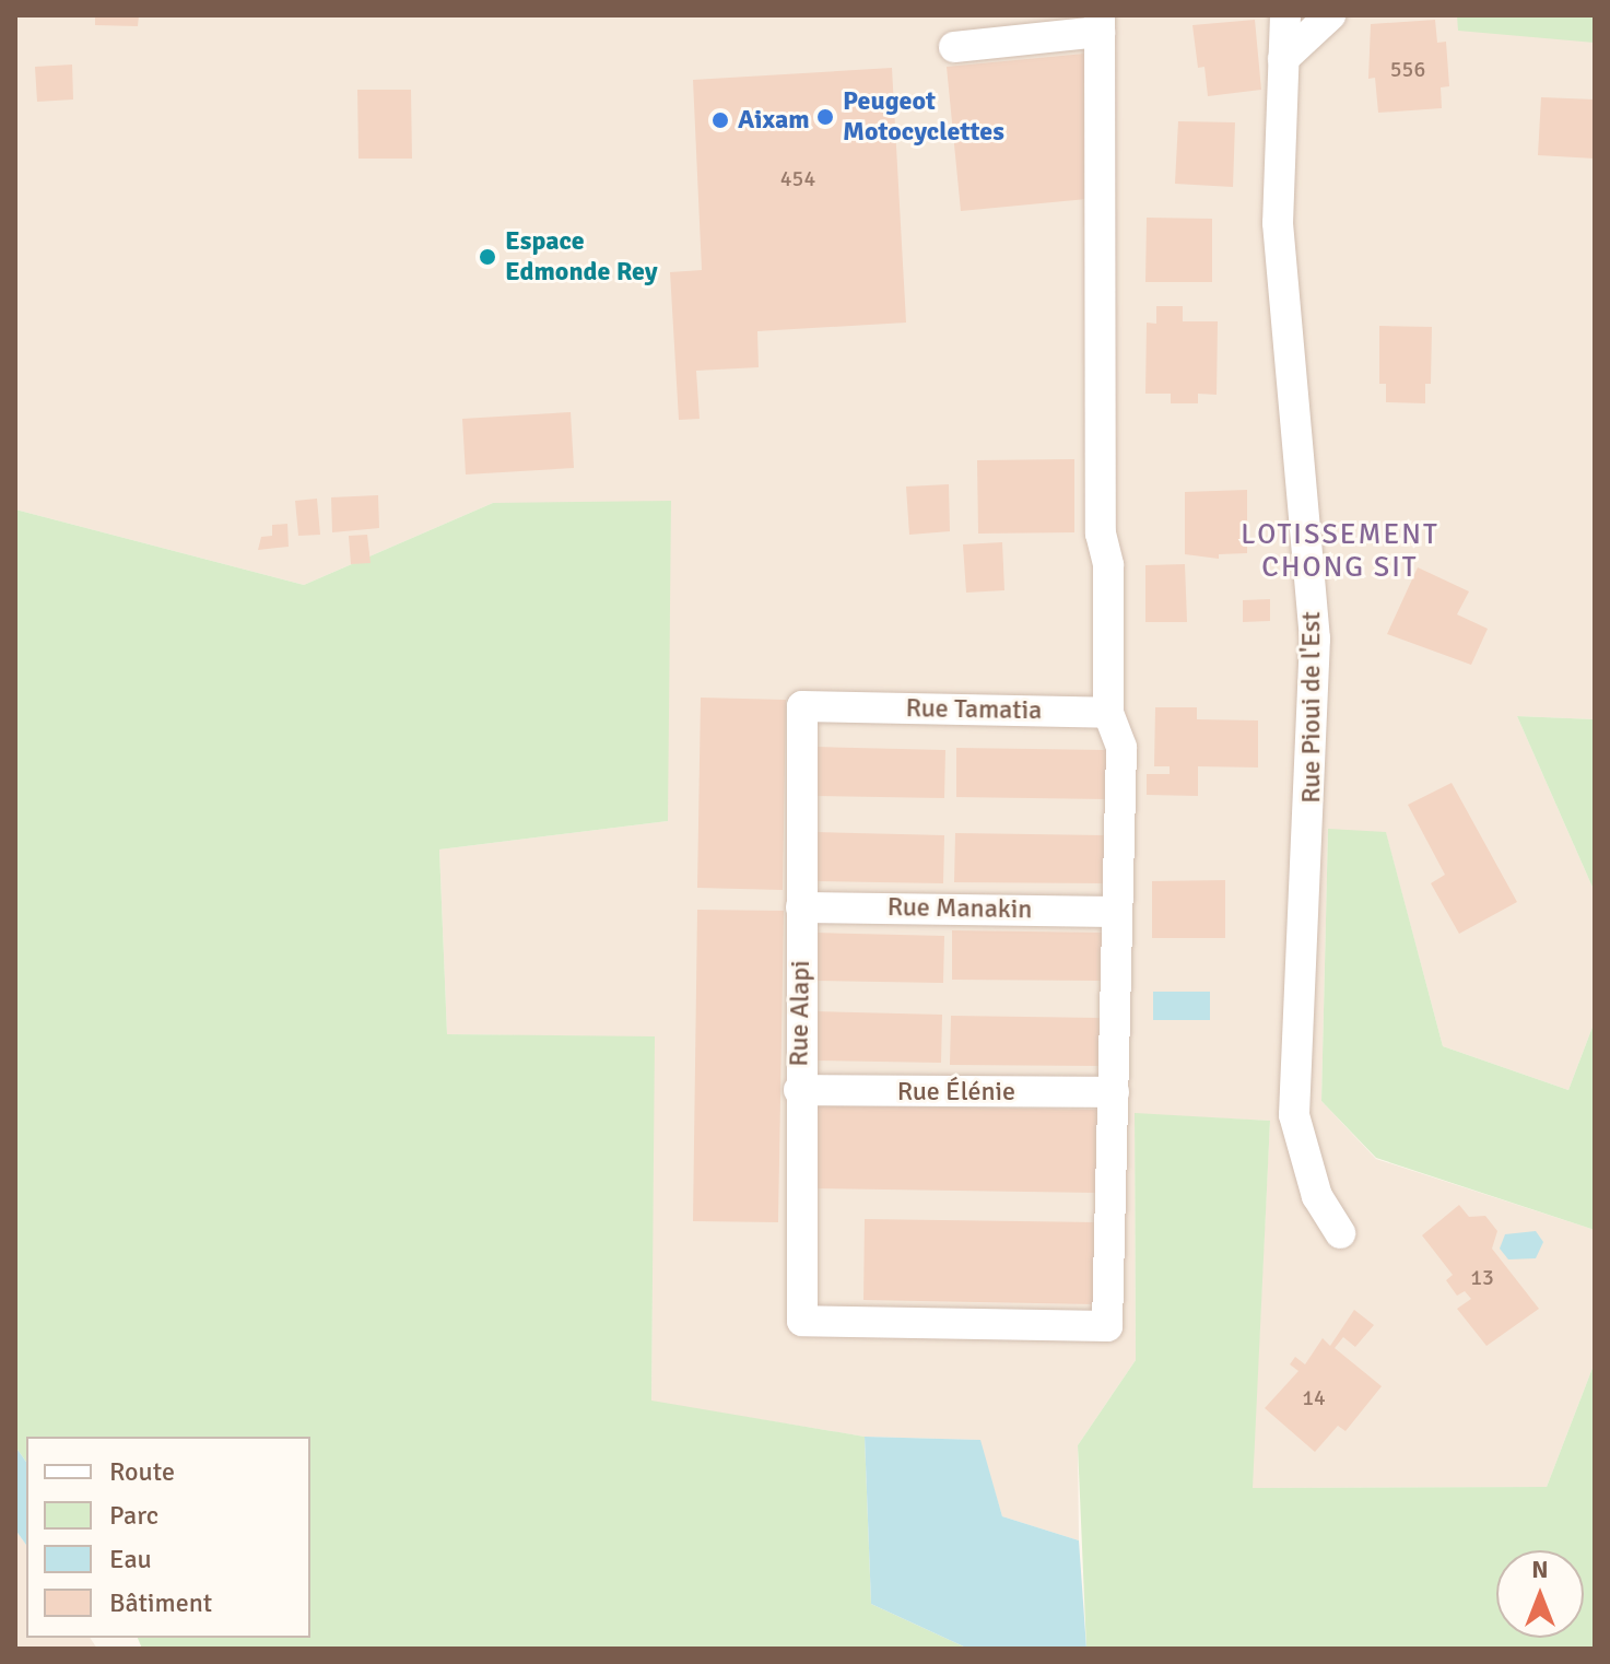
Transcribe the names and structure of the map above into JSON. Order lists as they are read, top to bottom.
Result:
{
  "streets": {
    "street": [
      "Rue Pioui de l'Est",
      "Rue Tamatia",
      "Rue Manakin",
      "Rue Alapi",
      "Rue Élénie"
    ]
  },
  "crossings": [
    ["Rue Tamatia", "Rue Alapi"],
    ["Rue Manakin", "Rue Alapi"],
    ["Rue Alapi", "Rue Élénie"]
  ],
  "districts": ["LOTISSEMENT CHONG SIT"],
  "places": ["Peugeot Motocyclettes", "Aixam", "Espace Edmonde Rey"],
  "house_numbers": [
    "556",
    "454",
    "13",
    "14"
  ],
  "legend": [
    "Route",
    "Parc",
    "Eau",
    "Bâtiment"
  ],
  "north": "top"
}
